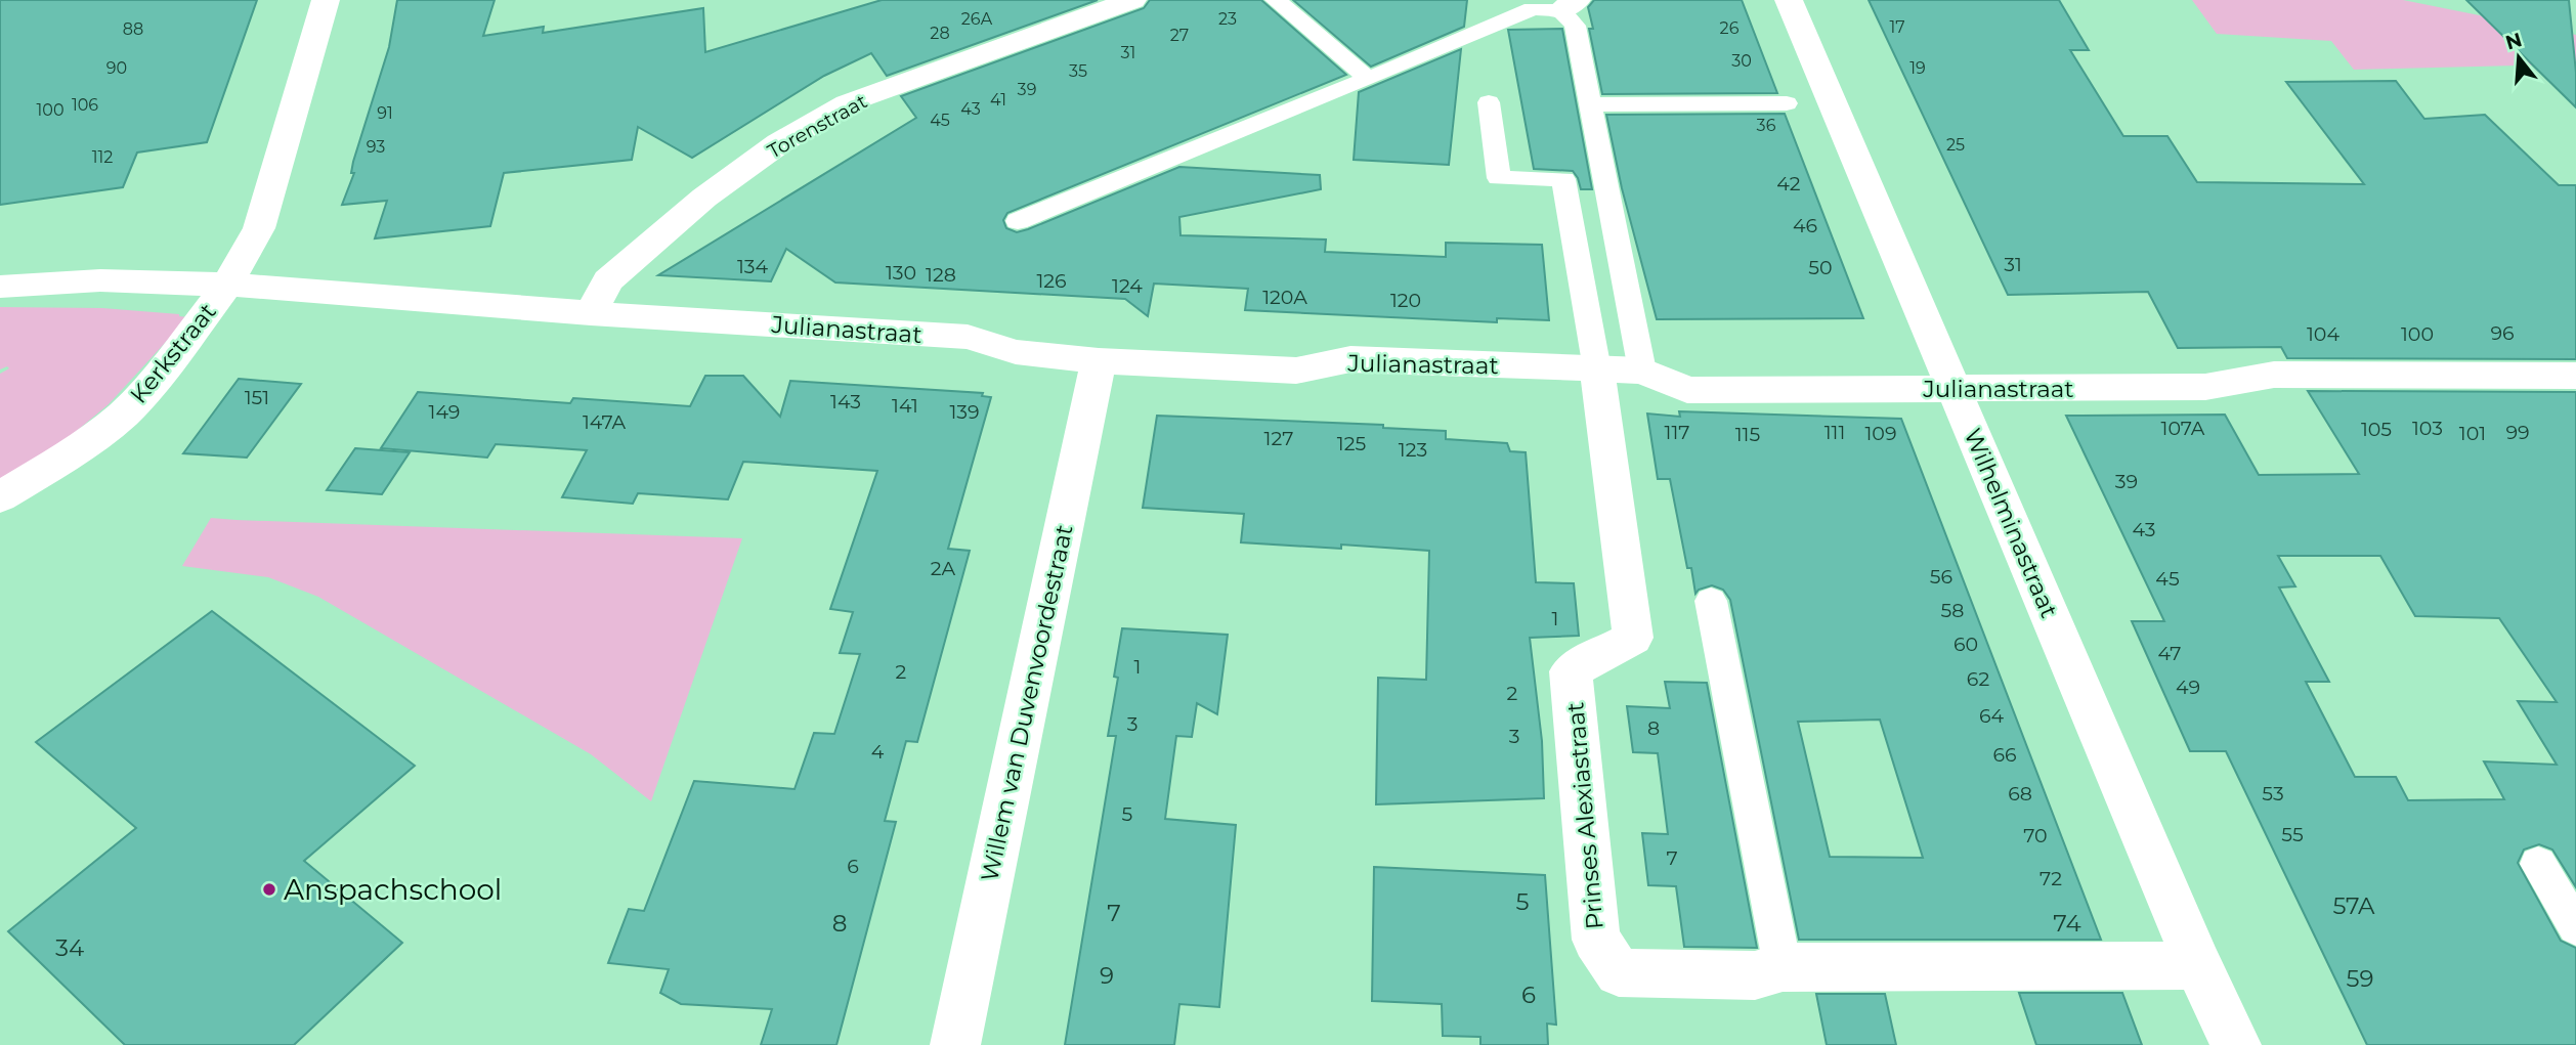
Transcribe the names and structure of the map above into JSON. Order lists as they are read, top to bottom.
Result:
{
  "streets": {
    "street": [
      "Torenstraat",
      "Julianastraat",
      "Kerkstraat",
      "Wilhelminastraat",
      "Willem van Duvenvoordestraat",
      "Prinses Alexiastraat"
    ]
  },
  "crossings": [
    ["Torenstraat", "Julianastraat"],
    ["Julianastraat", "Kerkstraat"],
    ["Julianastraat", "Wilhelminastraat"],
    ["Julianastraat", "Willem van Duvenvoordestraat"],
    ["Julianastraat", "Prinses Alexiastraat"],
    ["Wilhelminastraat", "Prinses Alexiastraat"]
  ],
  "places": ["Anspachschool"],
  "house_numbers": [
    "26A",
    "23",
    "17",
    "26",
    "88",
    "28",
    "27",
    "31",
    "30",
    "90",
    "19",
    "35",
    "39",
    "41",
    "106",
    "43",
    "100",
    "91",
    "45",
    "36",
    "25",
    "93",
    "112",
    "42",
    "46",
    "31",
    "134",
    "50",
    "130",
    "128",
    "126",
    "124",
    "120A",
    "120",
    "96",
    "104",
    "100",
    "151",
    "143",
    "141",
    "149",
    "139",
    "147A",
    "107A",
    "103",
    "105",
    "117",
    "111",
    "99",
    "109",
    "101",
    "115",
    "127",
    "125",
    "123",
    "39",
    "43",
    "2A",
    "56",
    "45",
    "58",
    "1",
    "60",
    "47",
    "1",
    "2",
    "62",
    "49",
    "2",
    "64",
    "3",
    "8",
    "3",
    "4",
    "66",
    "68",
    "53",
    "5",
    "55",
    "70",
    "7",
    "6",
    "72",
    "5",
    "57A",
    "7",
    "8",
    "74",
    "34",
    "9",
    "59",
    "6"
  ],
  "north": "top"
}
